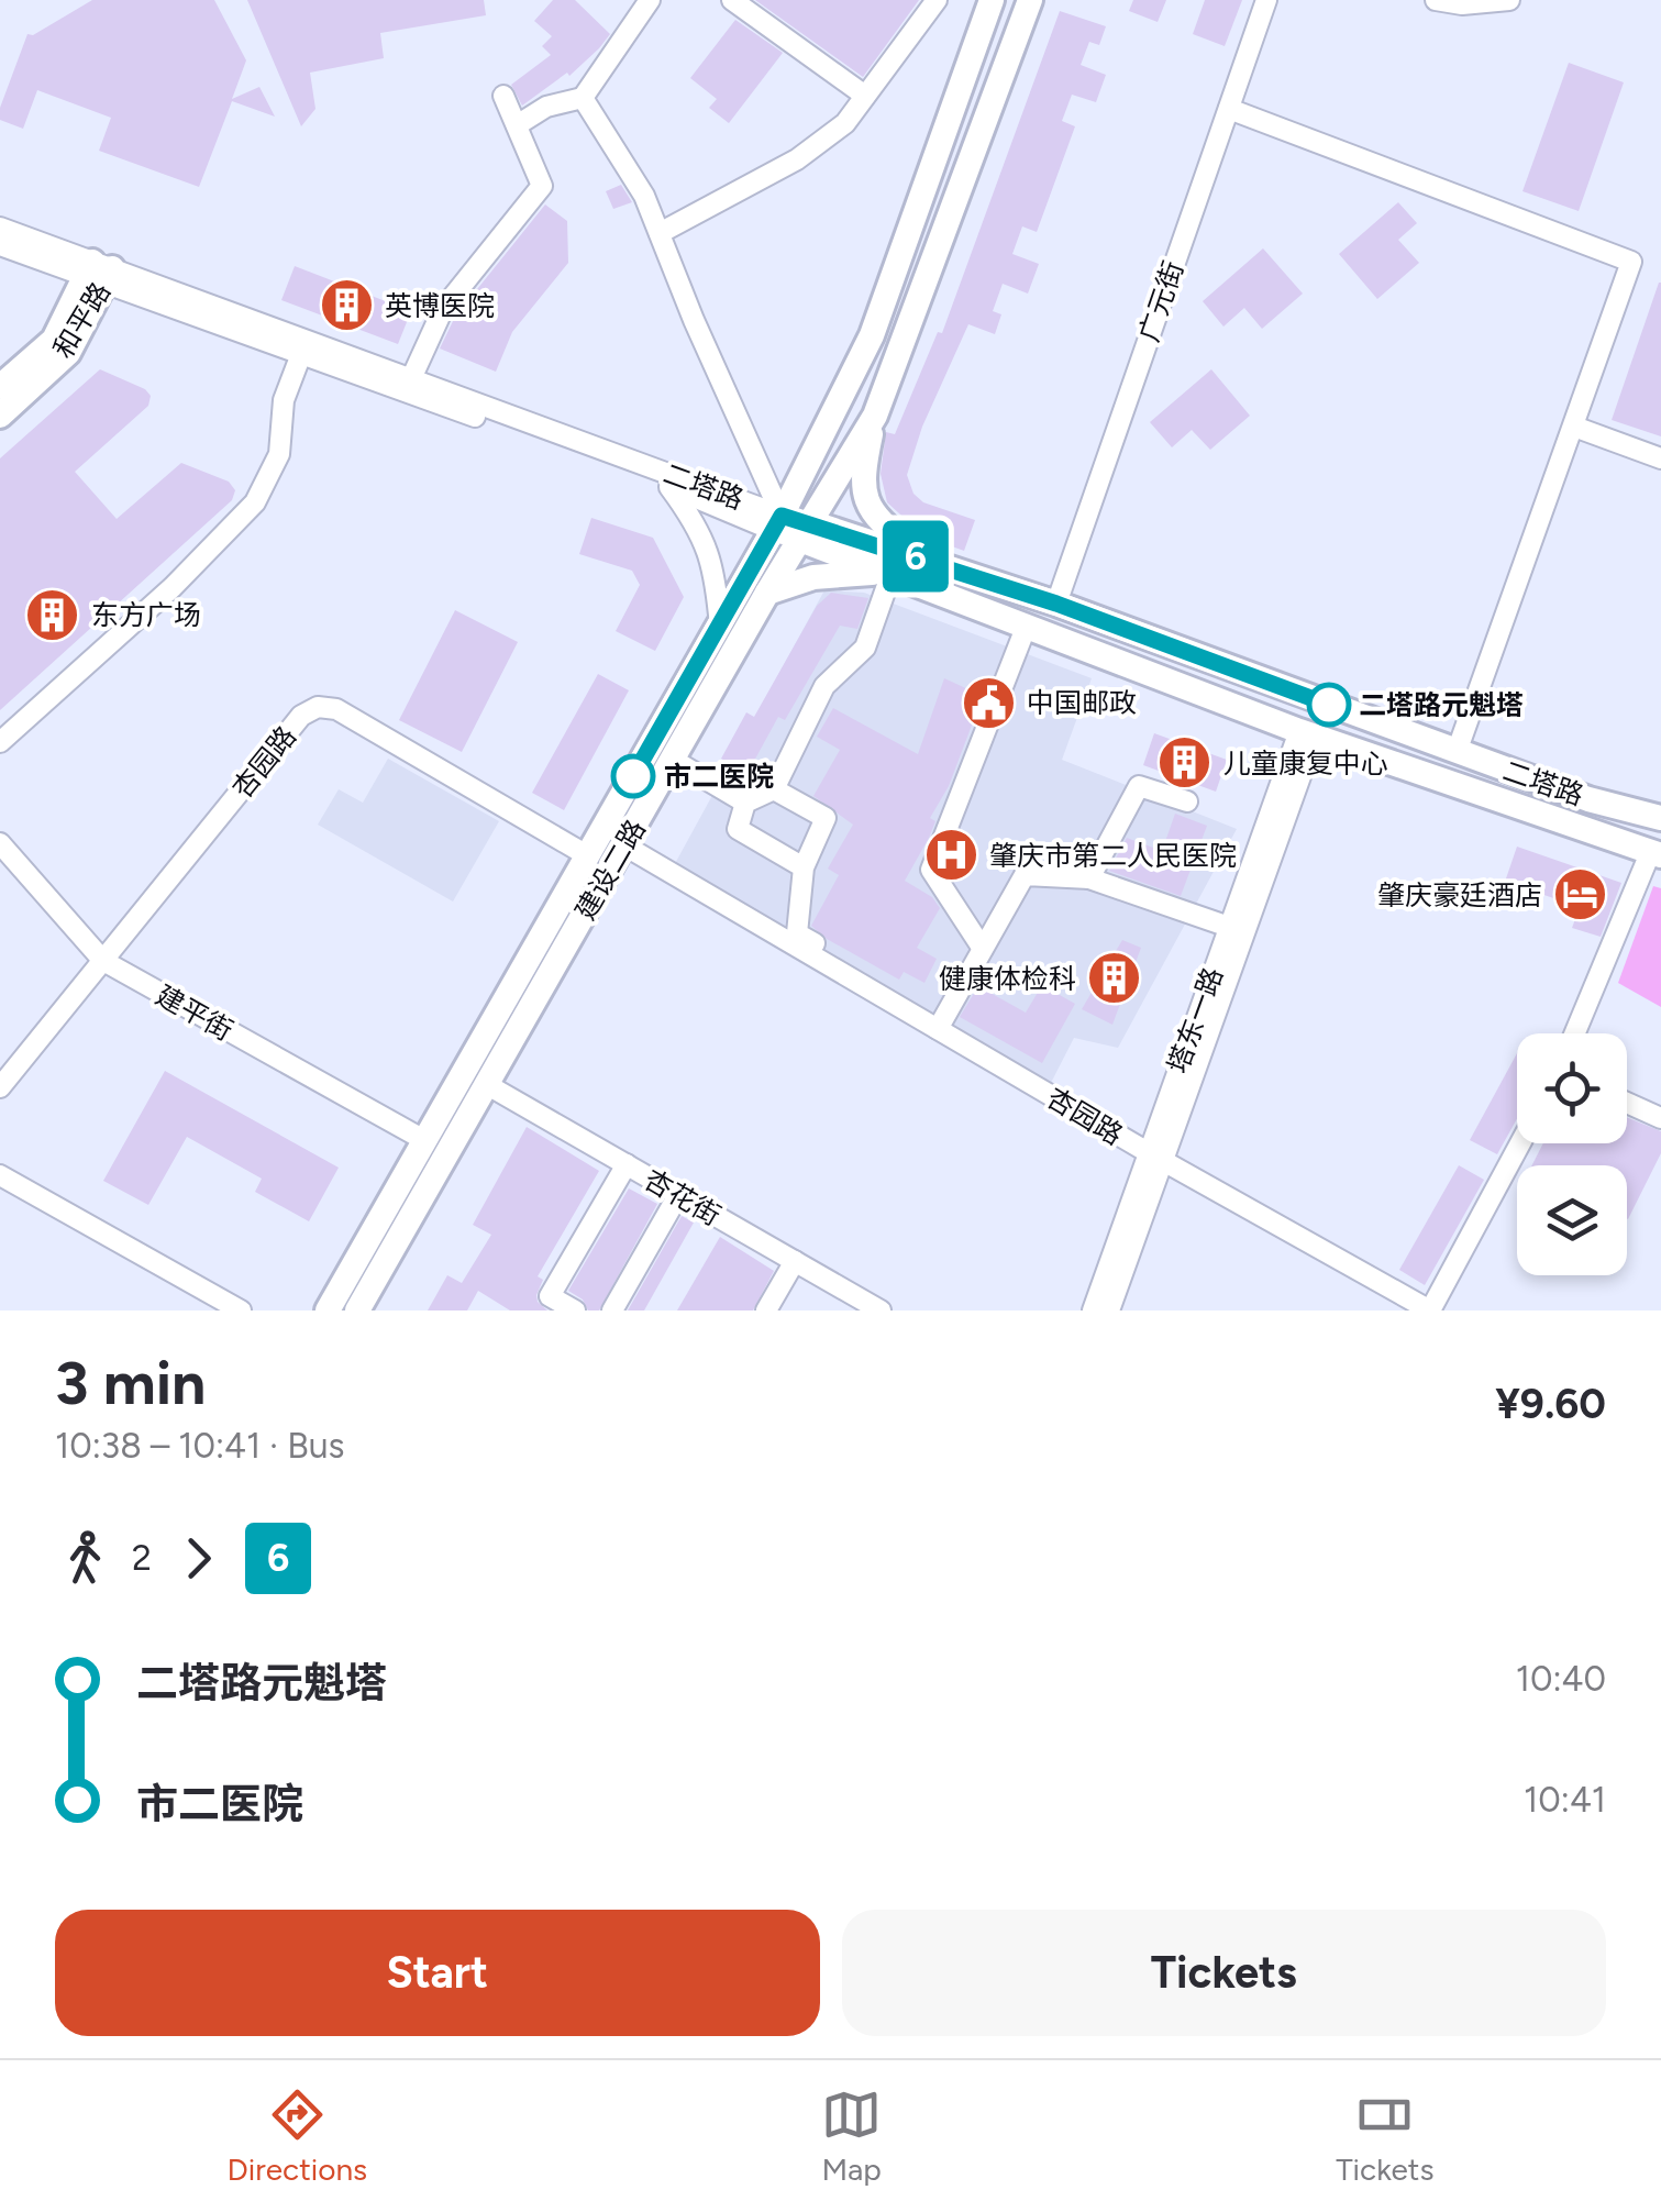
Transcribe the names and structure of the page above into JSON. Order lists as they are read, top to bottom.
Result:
{
  "streets": {
    "main road": ["和平路", "二塔路", "建设二路"],
    "street": [
      "广元街",
      "杏园路",
      "建平街",
      "塔东一路",
      "杏花街"
    ]
  },
  "crossings": [
    ["广元街", "二塔路"],
    ["和平路", "二塔路"],
    ["二塔路", "建设二路"],
    ["二塔路", "塔东一路"],
    ["杏园路", "建设二路"],
    ["杏园路", "建平街"],
    ["杏园路", "塔东一路"],
    ["建设二路", "建平街"],
    ["建设二路", "杏花街"]
  ],
  "places": {
    "building": [
      "英博医院",
      "东方广场",
      "儿童康复中心",
      "健康体检科"
    ],
    "public building": ["中国邮政"],
    "other": ["二塔路元魁塔", "市二医院"],
    "hospital": ["肇庆市第二人民医院"],
    "hotel": ["肇庆豪廷酒店"]
  },
  "lines": ["bus line 6"],
  "page": {
    "on_map": "6",
    "heading": ["3 min", "10:38 – 10:41 · Bus", "¥9.60"],
    "legs": ["2", "6"],
    "list": [
      {
        "name": "二塔路元魁塔",
        "value": "10:40"
      },
      {
        "name": "市二医院",
        "value": "10:41"
      }
    ],
    "buttons": ["Start", "Tickets"],
    "tabs": ["Directions", "Map", "Tickets"]
  }
}
